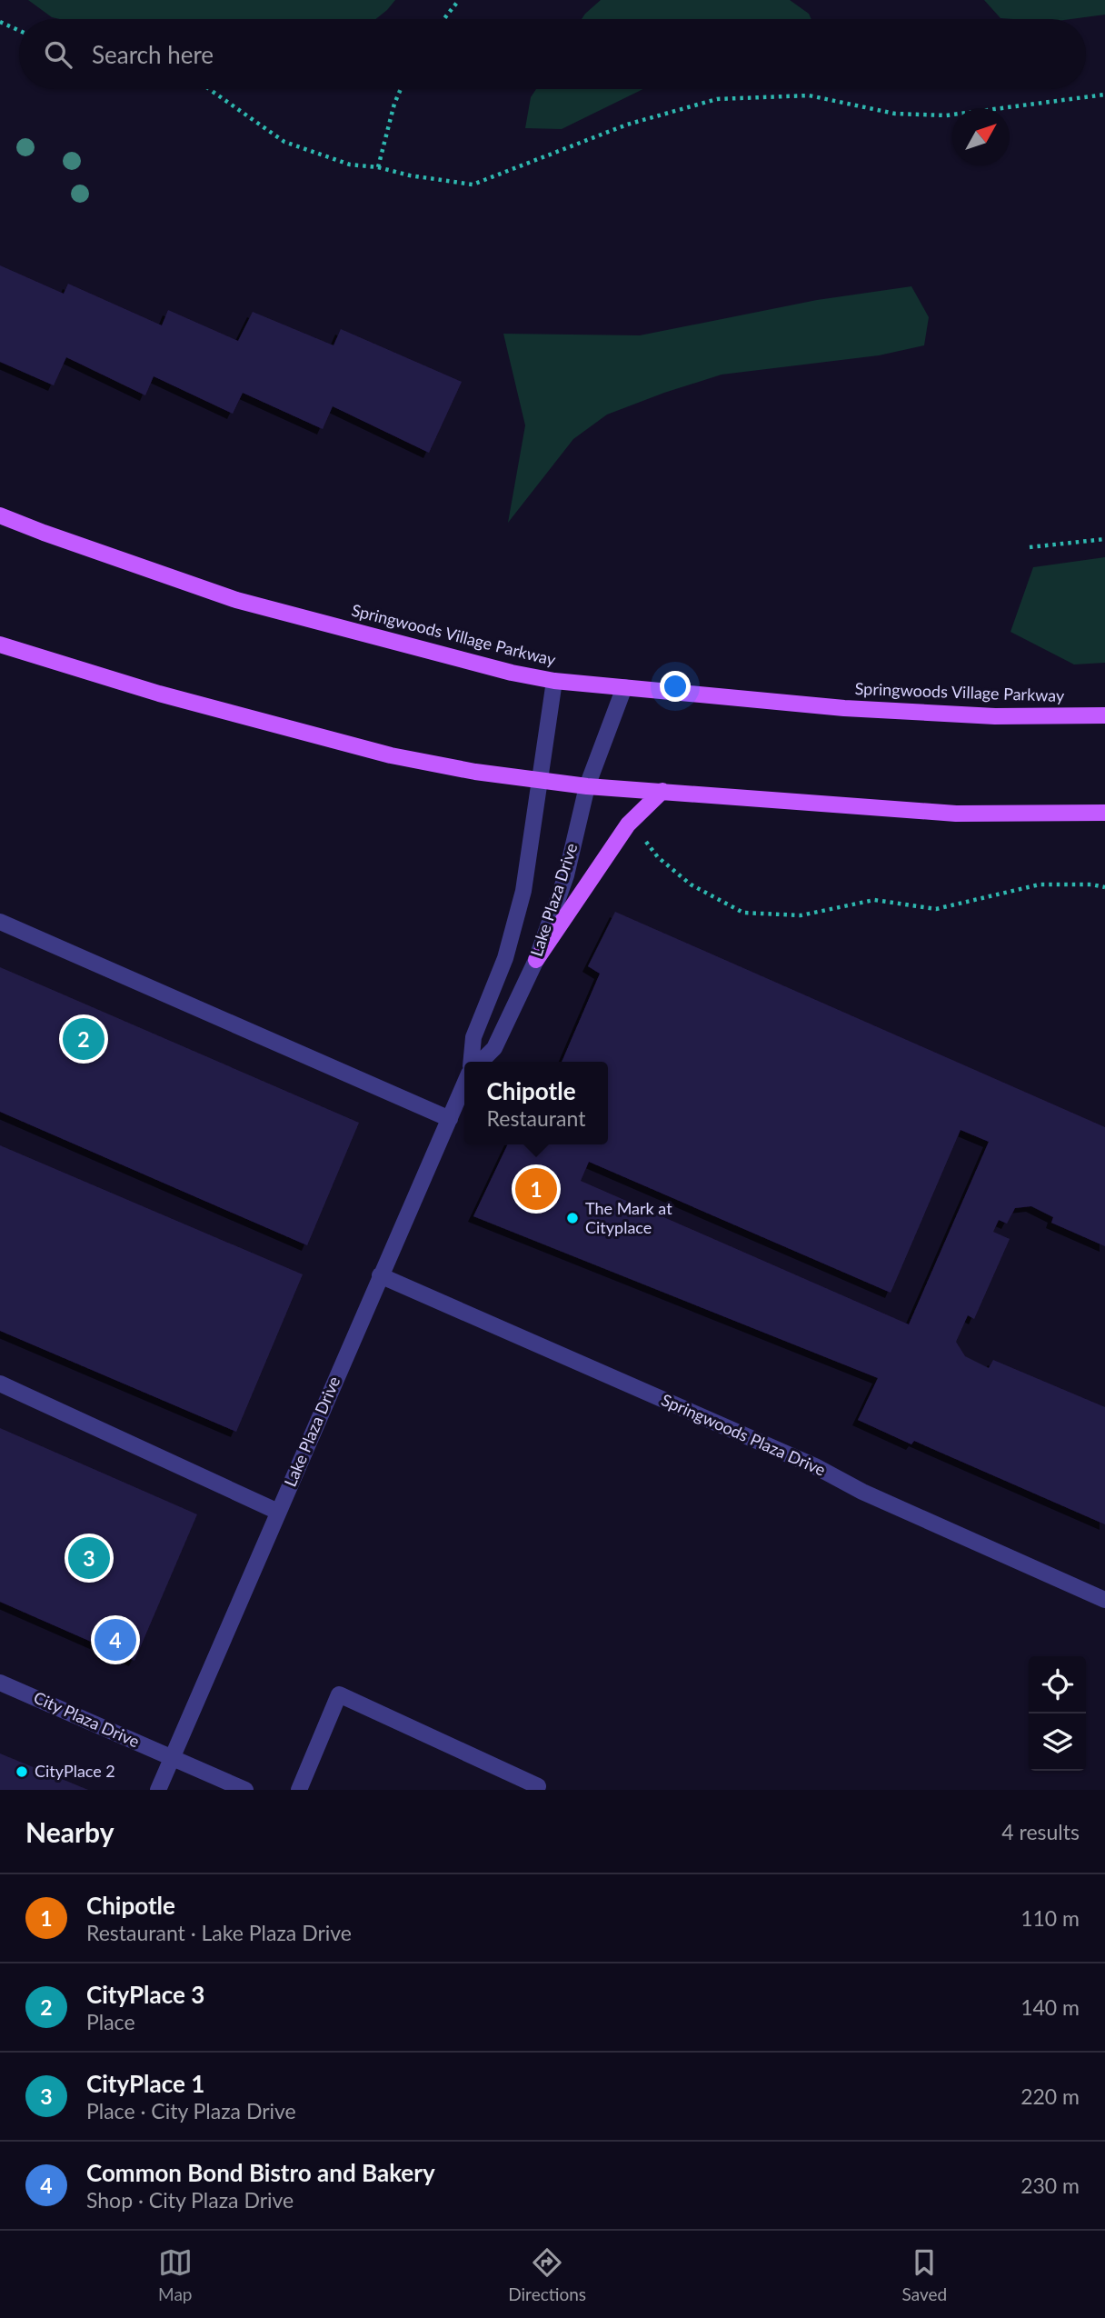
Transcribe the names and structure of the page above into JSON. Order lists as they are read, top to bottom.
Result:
{
  "streets": {
    "main road": ["Springwoods Village Parkway"],
    "street": ["Lake Plaza Drive", "Springwoods Plaza Drive", "City Plaza Drive"]
  },
  "crossings": [
    ["Springwoods Village Parkway", "Lake Plaza Drive"],
    ["Lake Plaza Drive", "Springwoods Plaza Drive"],
    ["Lake Plaza Drive", "City Plaza Drive"]
  ],
  "places": ["The Mark at Cityplace", "CityPlace 2"],
  "north": "top right",
  "page": {
    "search": "Search here",
    "pins": [
      "2",
      "1",
      "3",
      "4"
    ],
    "popup": ["Chipotle", "Restaurant"],
    "heading": ["Nearby", "4 results"],
    "list": [
      {
        "mark": "1",
        "name": "Chipotle",
        "note": "Restaurant · Lake Plaza Drive",
        "value": "110 m"
      },
      {
        "mark": "2",
        "name": "CityPlace 3",
        "note": "Place",
        "value": "140 m"
      },
      {
        "mark": "3",
        "name": "CityPlace 1",
        "note": "Place · City Plaza Drive",
        "value": "220 m"
      },
      {
        "mark": "4",
        "name": "Common Bond Bistro and Bakery",
        "note": "Shop · City Plaza Drive",
        "value": "230 m"
      }
    ],
    "nav": ["Map", "Directions", "Saved"]
  }
}
